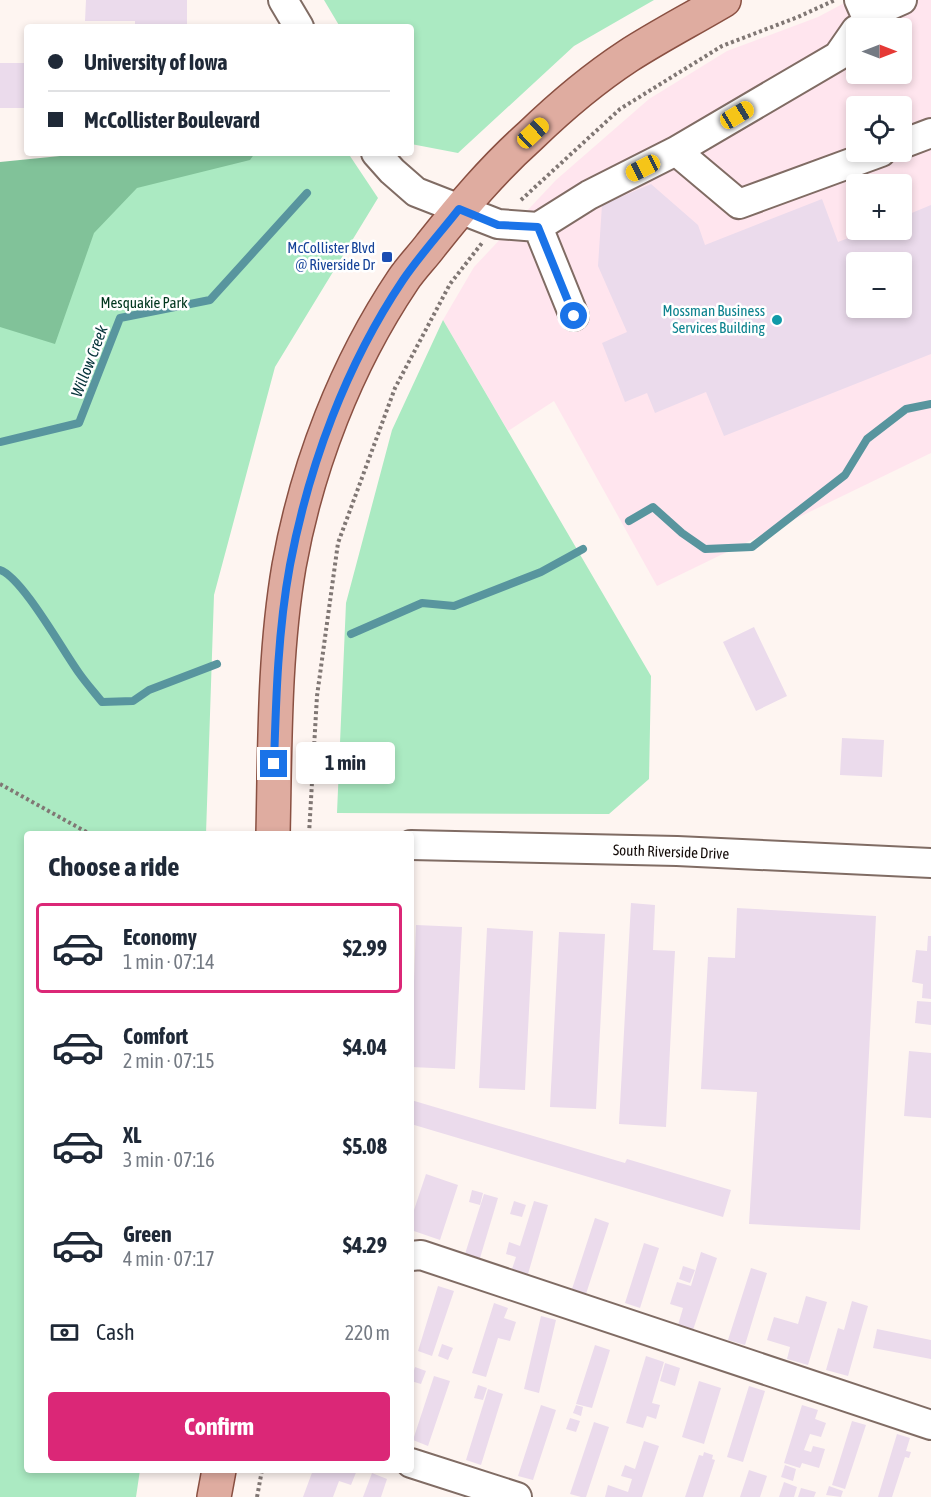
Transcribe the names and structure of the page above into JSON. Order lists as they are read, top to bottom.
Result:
{
  "streets": {
    "street": ["South Riverside Drive"]
  },
  "water": ["Willow Creek"],
  "parks": ["Mesquakie Park"],
  "places": {
    "transit": ["McCollister Blvd @ Riverside Dr"],
    "other": ["Mossman Business Services Building"]
  },
  "north": "right",
  "page": {
    "map_buttons": ["+", "−"],
    "banner": ["University of Iowa", "McCollister Boulevard"],
    "bubble": "1 min",
    "heading": "Choose a ride",
    "list": [
      {
        "name": "Economy",
        "note": "1 min · 07:14",
        "value": "$2.99"
      },
      {
        "name": "Comfort",
        "note": "2 min · 07:15",
        "value": "$4.04"
      },
      {
        "name": "XL",
        "note": "3 min · 07:16",
        "value": "$5.08"
      },
      {
        "name": "Green",
        "note": "4 min · 07:17",
        "value": "$4.29"
      }
    ],
    "pay": ["Cash", "220 m"],
    "buttons": "Confirm"
  }
}
